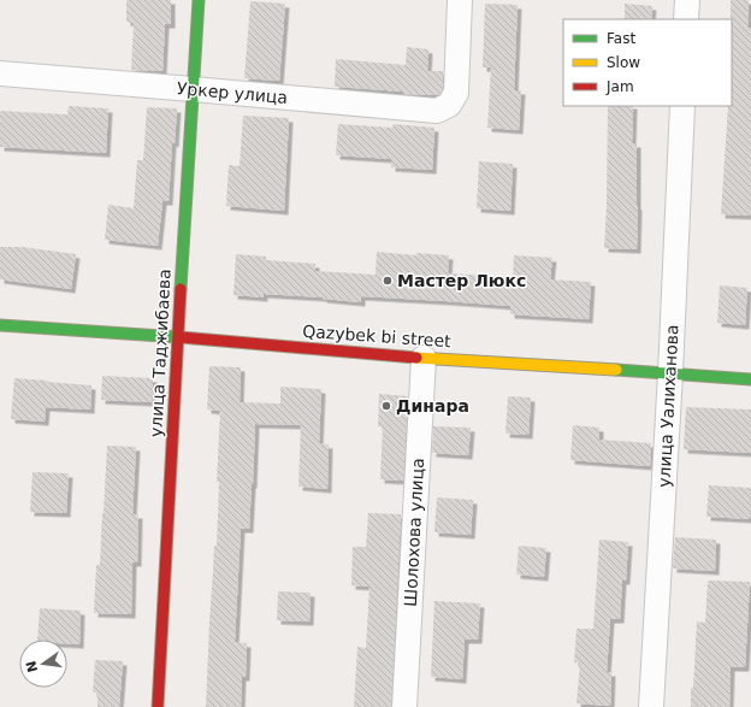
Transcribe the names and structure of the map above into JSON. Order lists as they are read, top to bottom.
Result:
{
  "streets": {
    "main road": ["Qazybek bi street", "улица Таджибаева"],
    "street": ["Уркер улица", "улица Уалиханова", "Шолохова улица"]
  },
  "crossings": [
    ["Уркер улица", "улица Таджибаева"],
    ["Qazybek bi street", "улица Таджибаева"],
    ["Qazybek bi street", "улица Уалиханова"],
    ["Qazybek bi street", "Шолохова улица"]
  ],
  "places": ["Мастер Люкс", "Динара"],
  "legend": ["Fast", "Slow", "Jam"],
  "north": "left"
}
